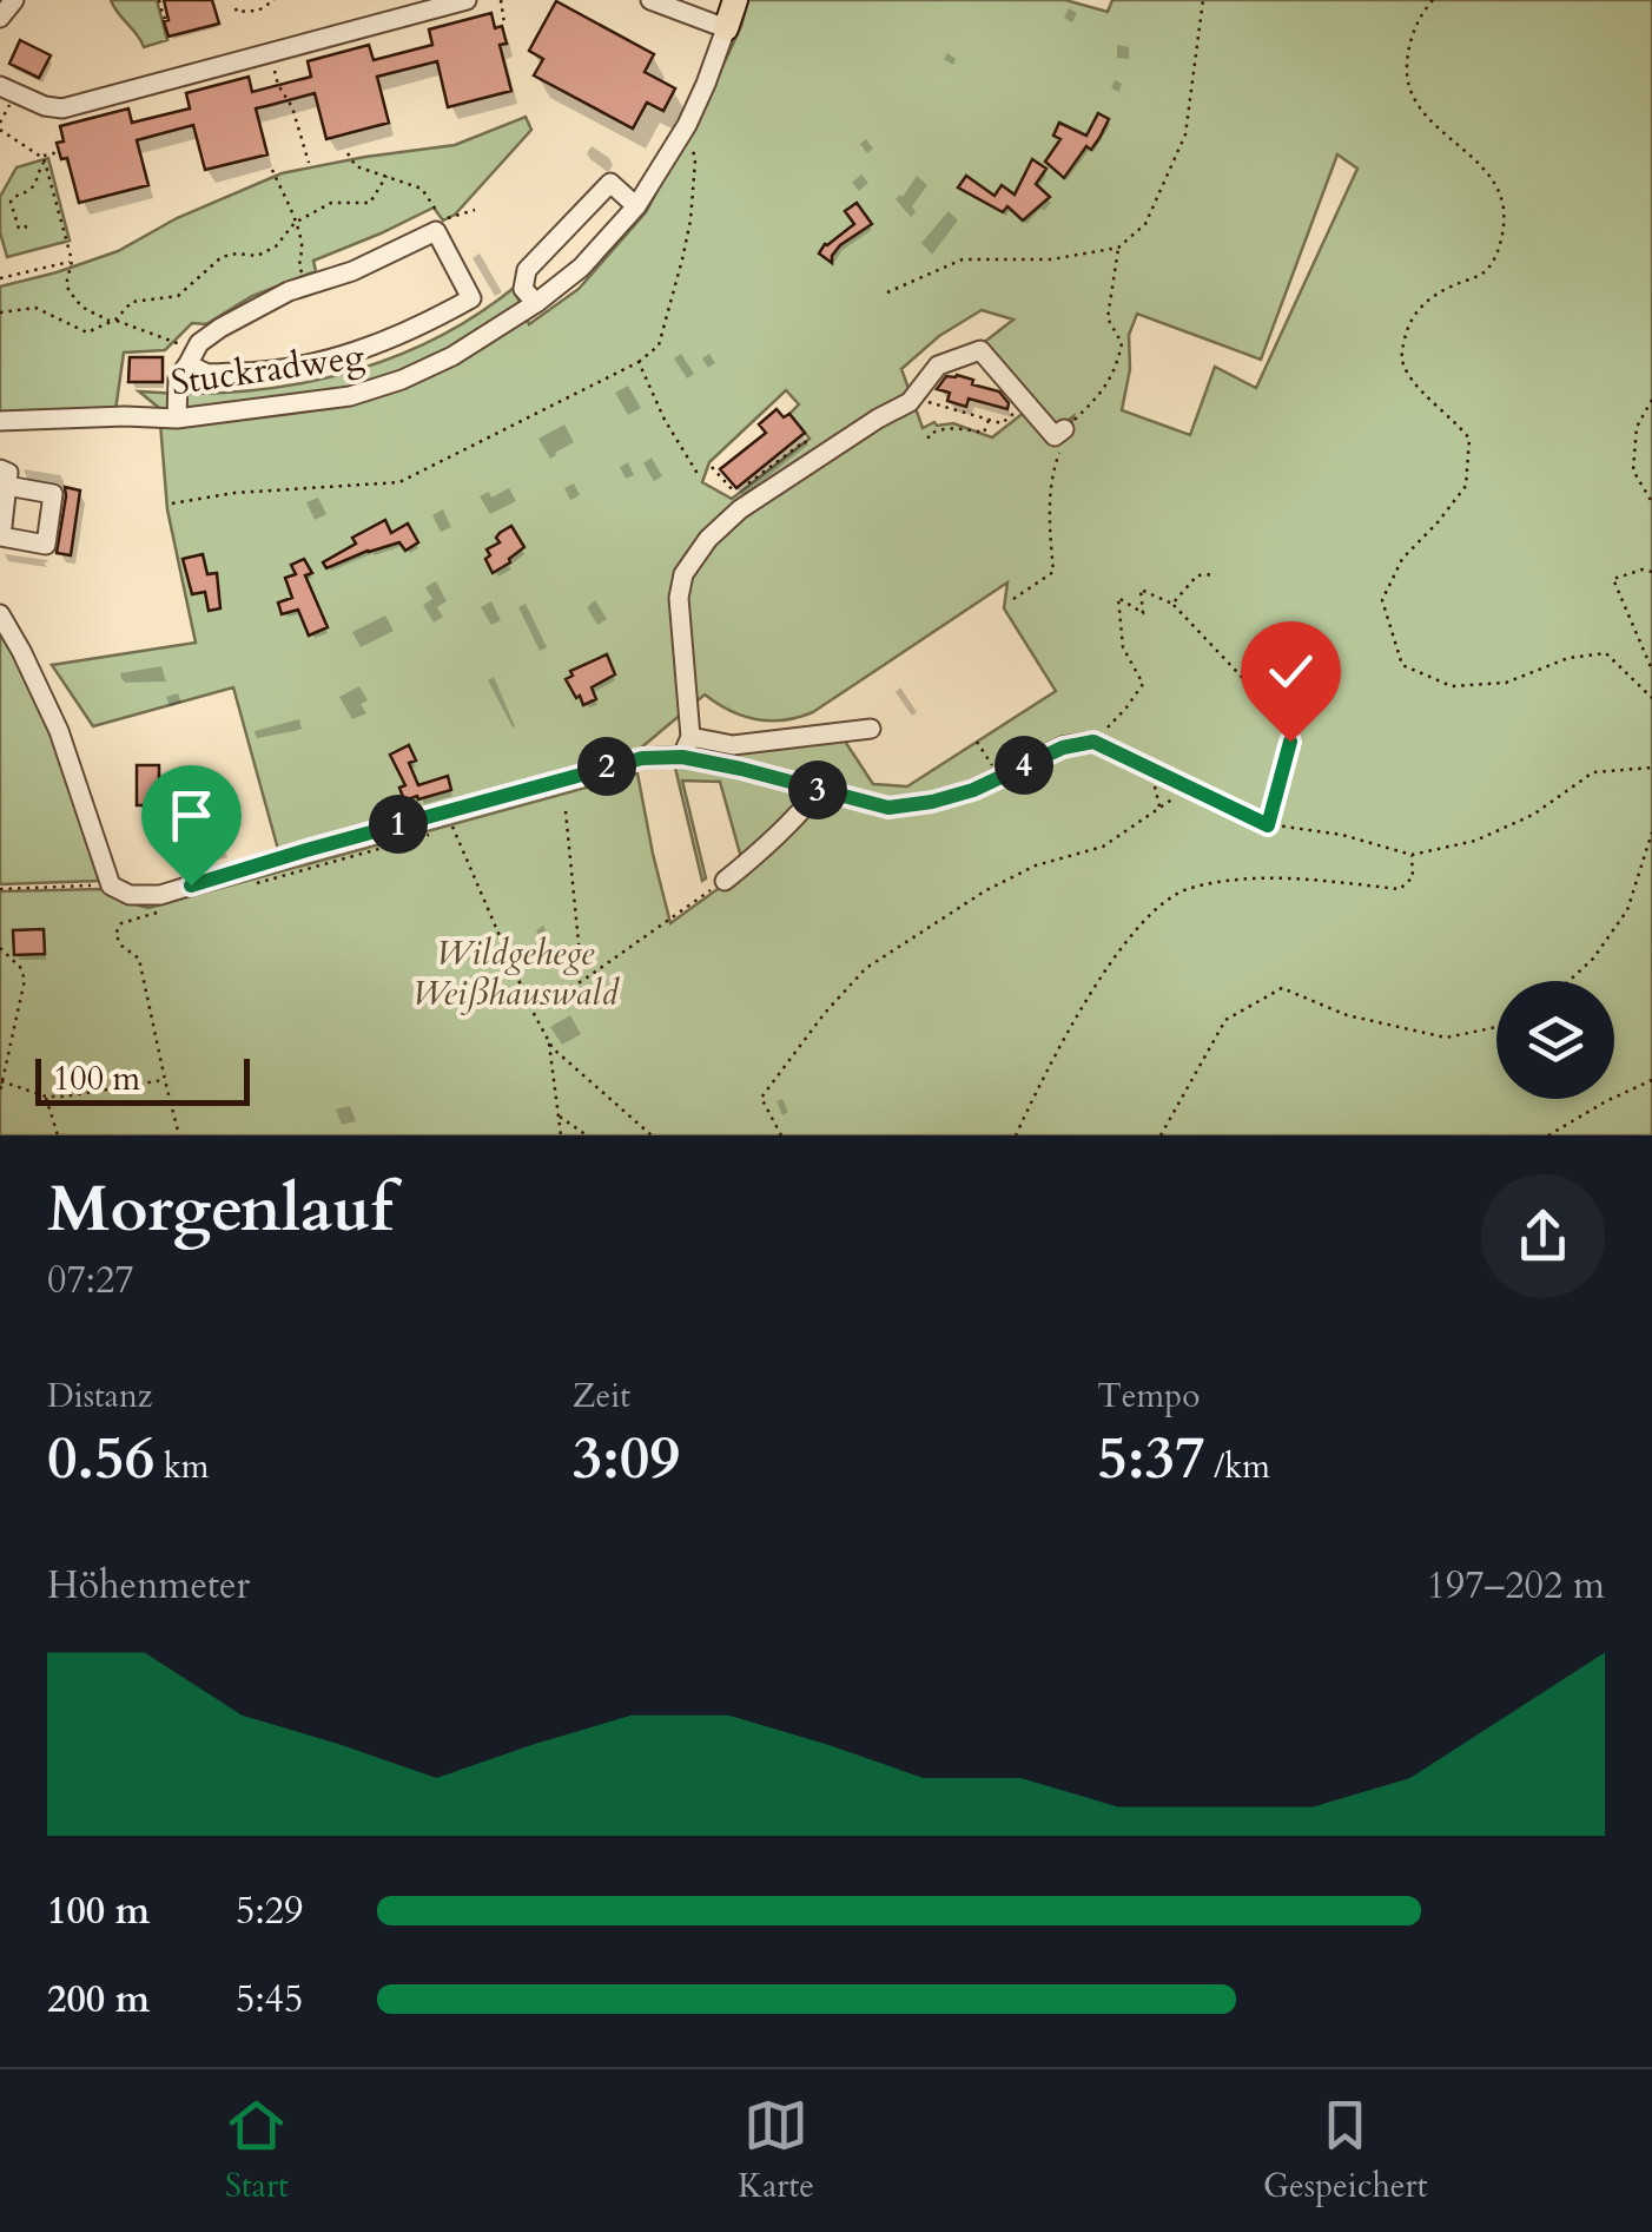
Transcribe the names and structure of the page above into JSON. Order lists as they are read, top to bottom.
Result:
{
  "streets": {
    "street": ["Stuckradweg"]
  },
  "parks": ["Wildgehege Weißhauswald"],
  "scale_bar": "100 m",
  "page": {
    "pins": [
      "4",
      "2",
      "3",
      "1"
    ],
    "scale": "100 m",
    "heading": ["Morgenlauf", "07:27"],
    "stats": [
      ["Distanz", "0.56 km"],
      ["Zeit", "3:09"],
      ["Tempo", "5:37 /km"]
    ],
    "chart": ["Höhenmeter", "197–202 m"],
    "list": [
      {
        "name": "100 m",
        "note": "5:29"
      },
      {
        "name": "200 m",
        "note": "5:45"
      }
    ],
    "tabs": ["Start", "Karte", "Gespeichert"]
  }
}
